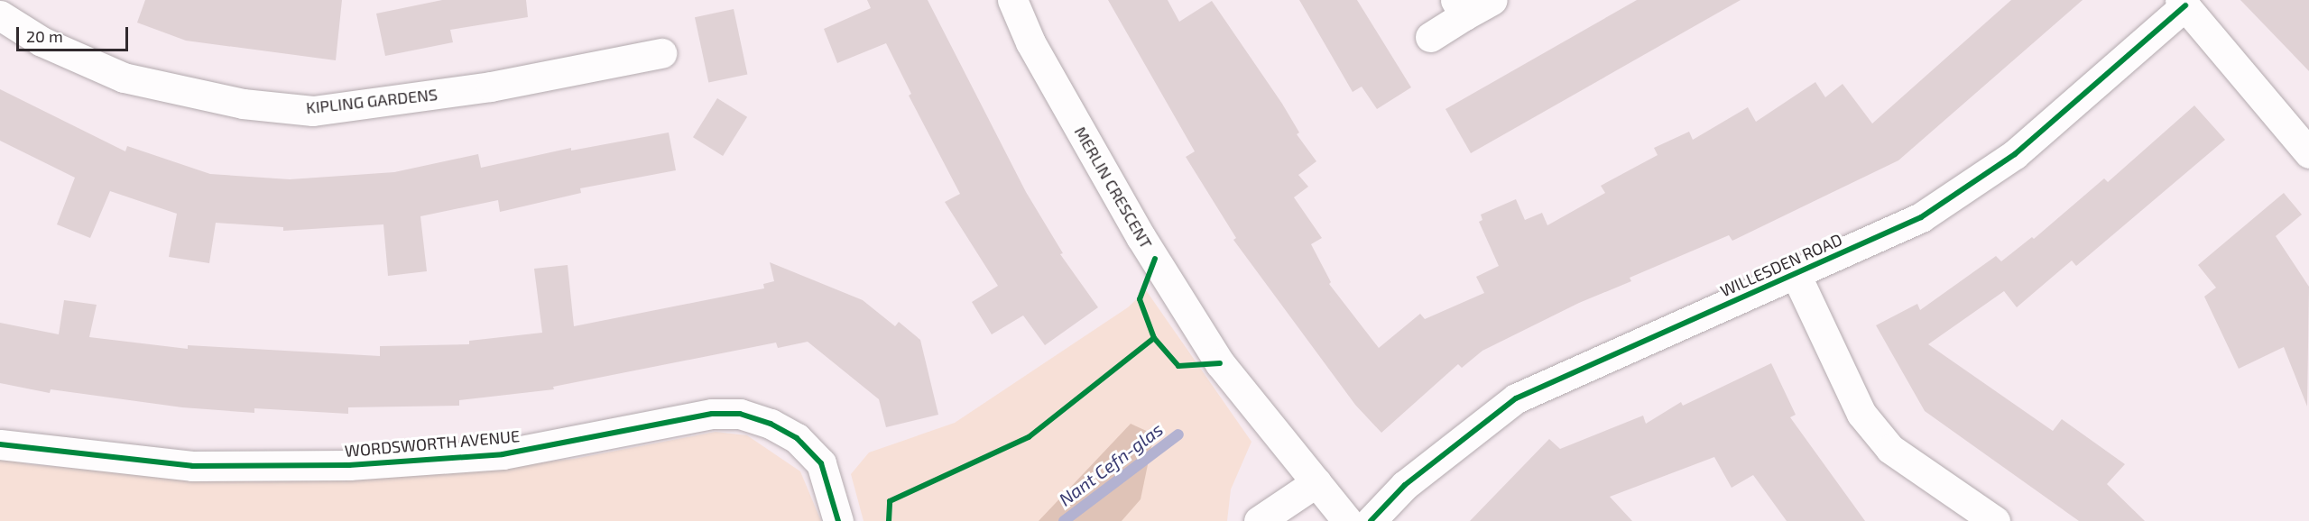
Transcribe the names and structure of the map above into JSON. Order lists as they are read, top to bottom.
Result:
{
  "streets": {
    "street": [
      "KIPLING GARDENS",
      "MERLIN CRESCENT",
      "WILLESDEN ROAD",
      "WORDSWORTH AVENUE"
    ]
  },
  "water": ["Nant Cefn-glas"],
  "scale_bar": "20 m"
}
